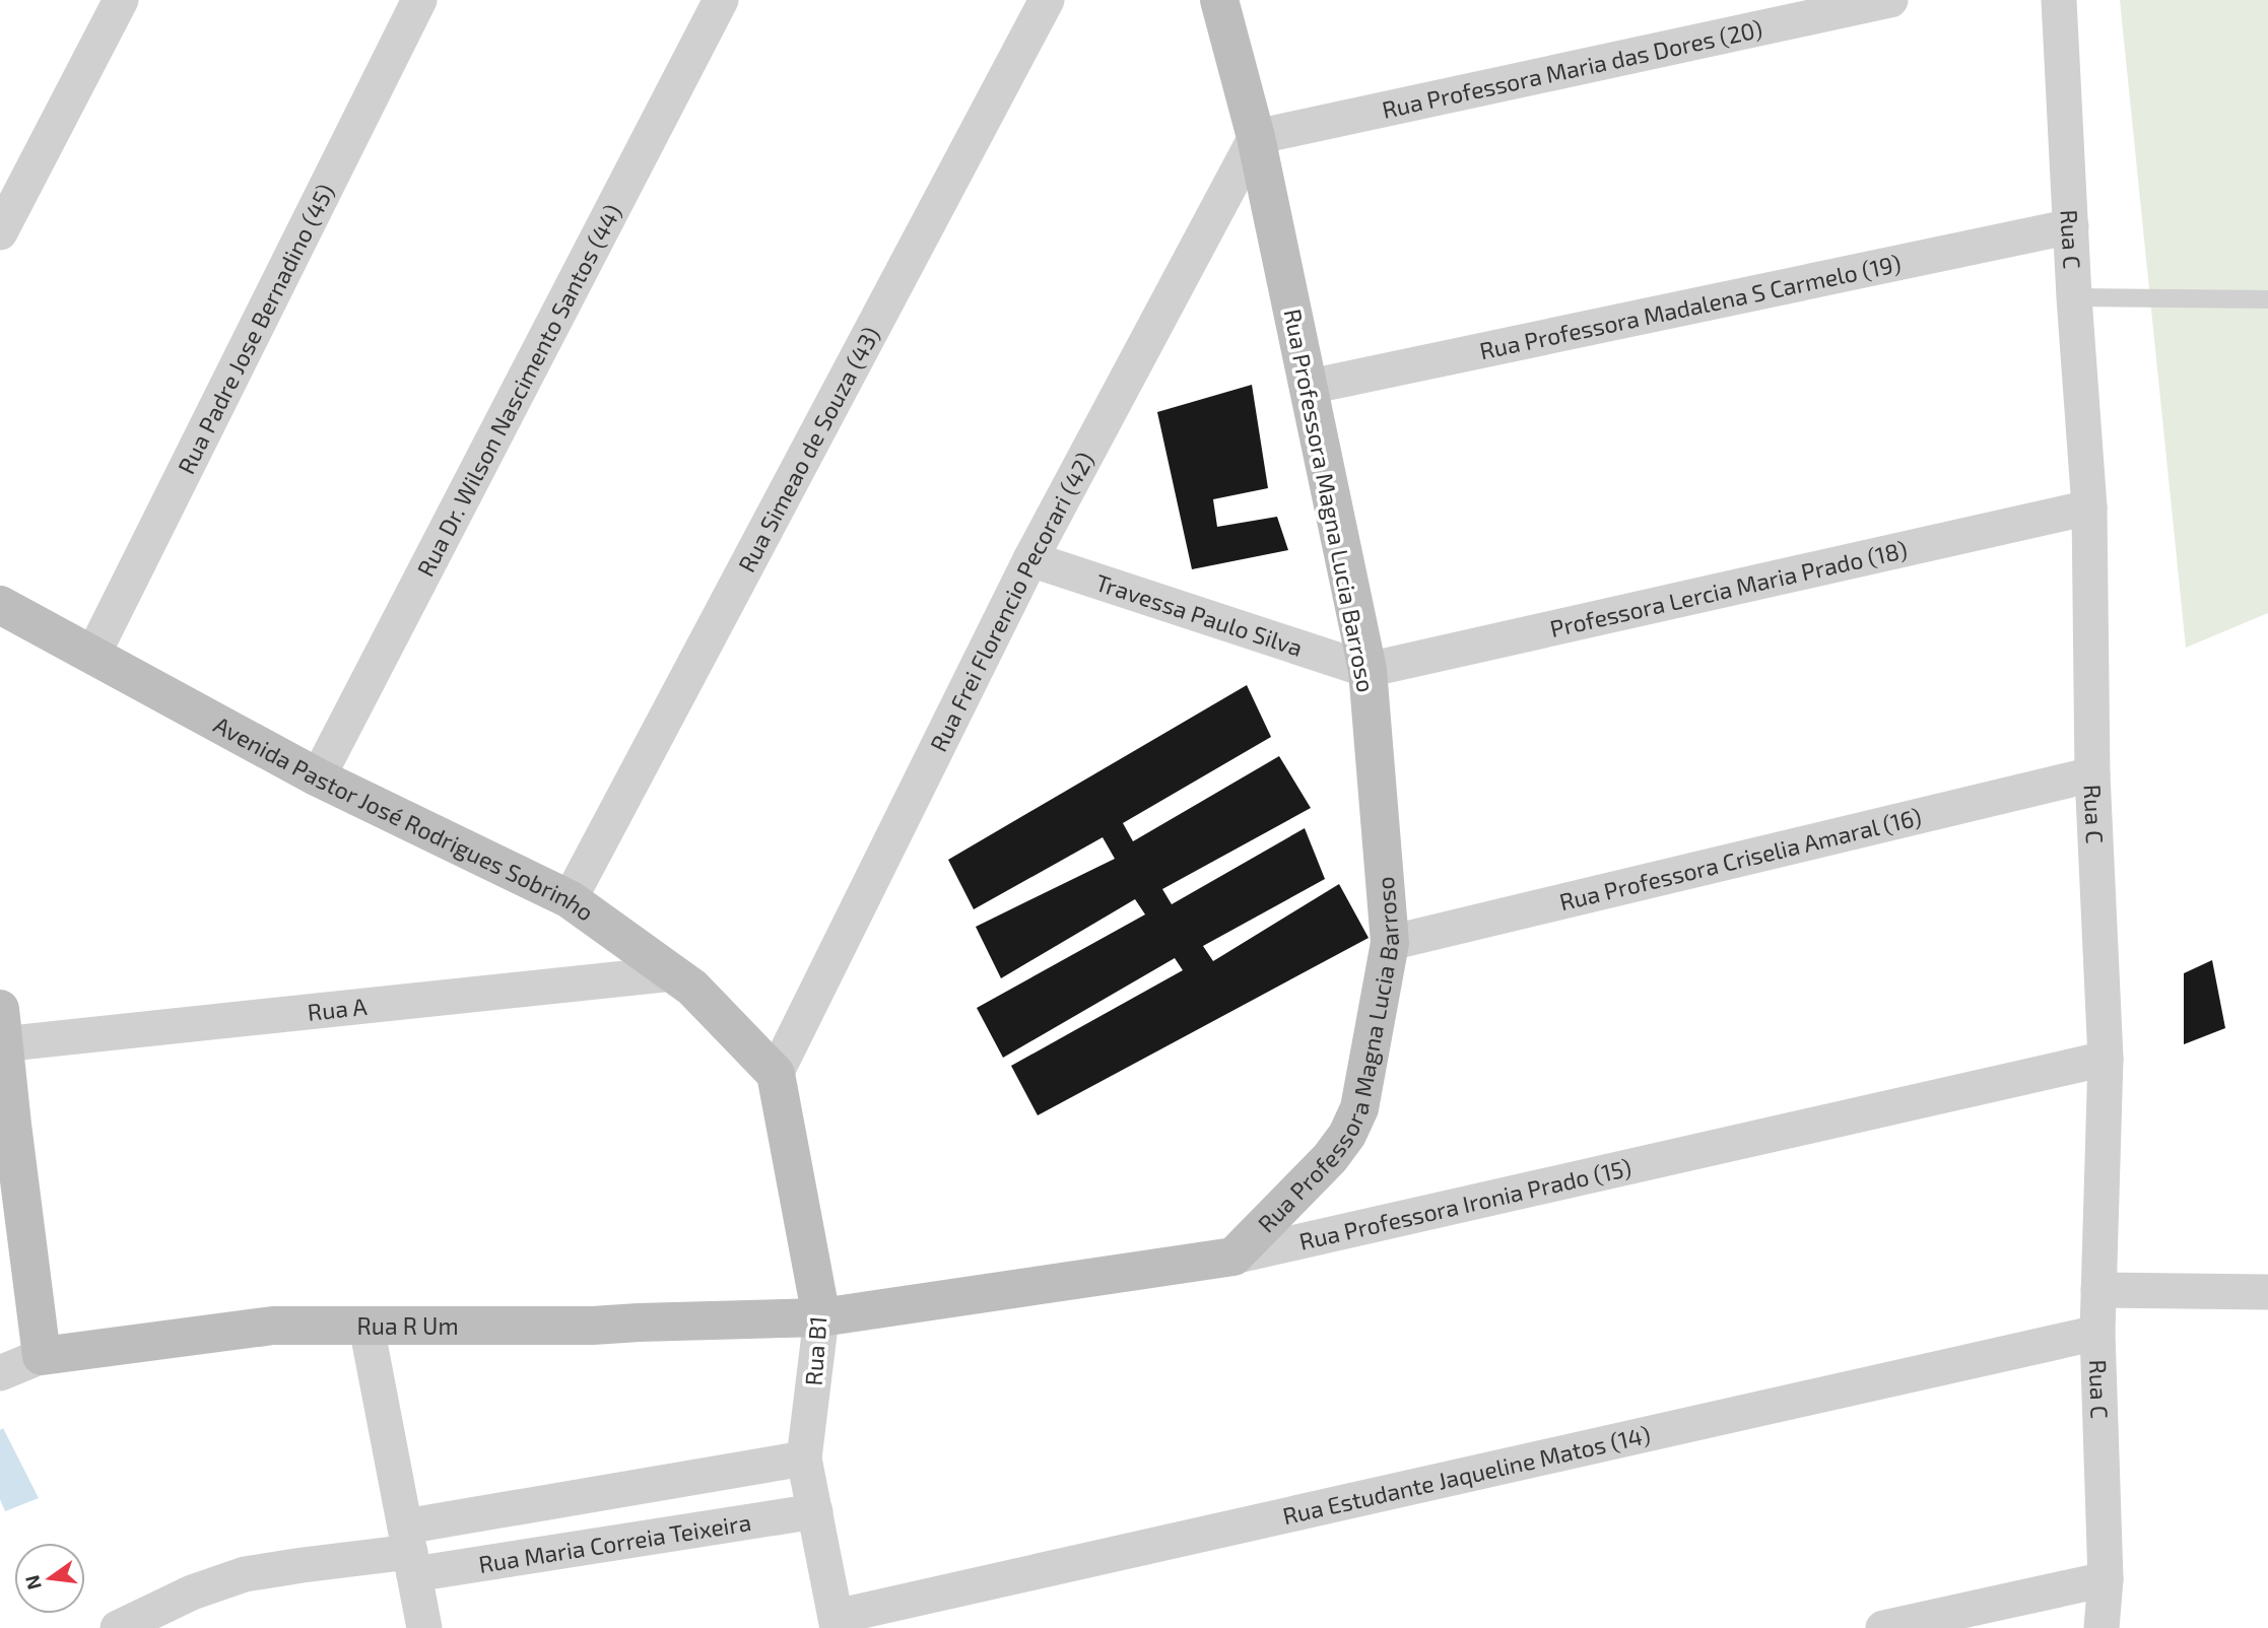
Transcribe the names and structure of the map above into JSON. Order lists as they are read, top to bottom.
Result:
{
  "streets": {
    "street": [
      "Rua Professora Maria das Dores (20)",
      "Rua C",
      "Rua Professora Madalena S Carmelo (19)",
      "Rua Padre Jose Bernadino (45)",
      "Rua Dr. Wilson Nascimento Santos (44)",
      "Rua Simeao de Souza (43)",
      "Rua Professora Magna Lucia Barroso",
      "Professora Lercia Maria Prado (18)",
      "Rua Frei Florencio Pecorari (42)",
      "Travessa Paulo Silva",
      "Avenida Pastor José Rodrigues Sobrinho",
      "Rua Professora Criselia Amaral (16)",
      "Rua A",
      "Rua Professora Ironia Prado (15)",
      "Rua R Um",
      "Rua B1",
      "Rua Estudante Jaqueline Matos (14)",
      "Rua Maria Correia Teixeira"
    ]
  },
  "crossings": [
    ["Rua Professora Maria das Dores (20)", "Rua Professora Magna Lucia Barroso"],
    ["Rua Professora Maria das Dores (20)", "Rua Frei Florencio Pecorari (42)"],
    ["Rua C", "Rua Professora Madalena S Carmelo (19)"],
    ["Rua C", "Professora Lercia Maria Prado (18)"],
    ["Rua C", "Rua Professora Criselia Amaral (16)"],
    ["Rua C", "Rua Professora Ironia Prado (15)"],
    ["Rua C", "Rua Estudante Jaqueline Matos (14)"],
    ["Rua Professora Madalena S Carmelo (19)", "Rua Professora Magna Lucia Barroso"],
    ["Rua Padre Jose Bernadino (45)", "Avenida Pastor José Rodrigues Sobrinho"],
    ["Rua Dr. Wilson Nascimento Santos (44)", "Avenida Pastor José Rodrigues Sobrinho"],
    ["Rua Simeao de Souza (43)", "Avenida Pastor José Rodrigues Sobrinho"],
    ["Rua Professora Magna Lucia Barroso", "Professora Lercia Maria Prado (18)"],
    ["Rua Professora Magna Lucia Barroso", "Rua Frei Florencio Pecorari (42)"],
    ["Rua Professora Magna Lucia Barroso", "Travessa Paulo Silva"],
    ["Rua Professora Magna Lucia Barroso", "Rua Professora Criselia Amaral (16)"],
    ["Rua Professora Magna Lucia Barroso", "Rua Professora Ironia Prado (15)"],
    ["Professora Lercia Maria Prado (18)", "Travessa Paulo Silva"],
    ["Rua Frei Florencio Pecorari (42)", "Travessa Paulo Silva"],
    ["Rua Frei Florencio Pecorari (42)", "Avenida Pastor José Rodrigues Sobrinho"],
    ["Rua Frei Florencio Pecorari (42)", "Rua B1"],
    ["Avenida Pastor José Rodrigues Sobrinho", "Rua A"],
    ["Avenida Pastor José Rodrigues Sobrinho", "Rua B1"],
    ["Rua A", "Rua R Um"],
    ["Rua Professora Ironia Prado (15)", "Rua R Um"],
    ["Rua Professora Ironia Prado (15)", "Rua B1"],
    ["Rua R Um", "Rua B1"],
    ["Rua B1", "Rua Estudante Jaqueline Matos (14)"],
    ["Rua B1", "Rua Maria Correia Teixeira"]
  ],
  "north": "left"
}
